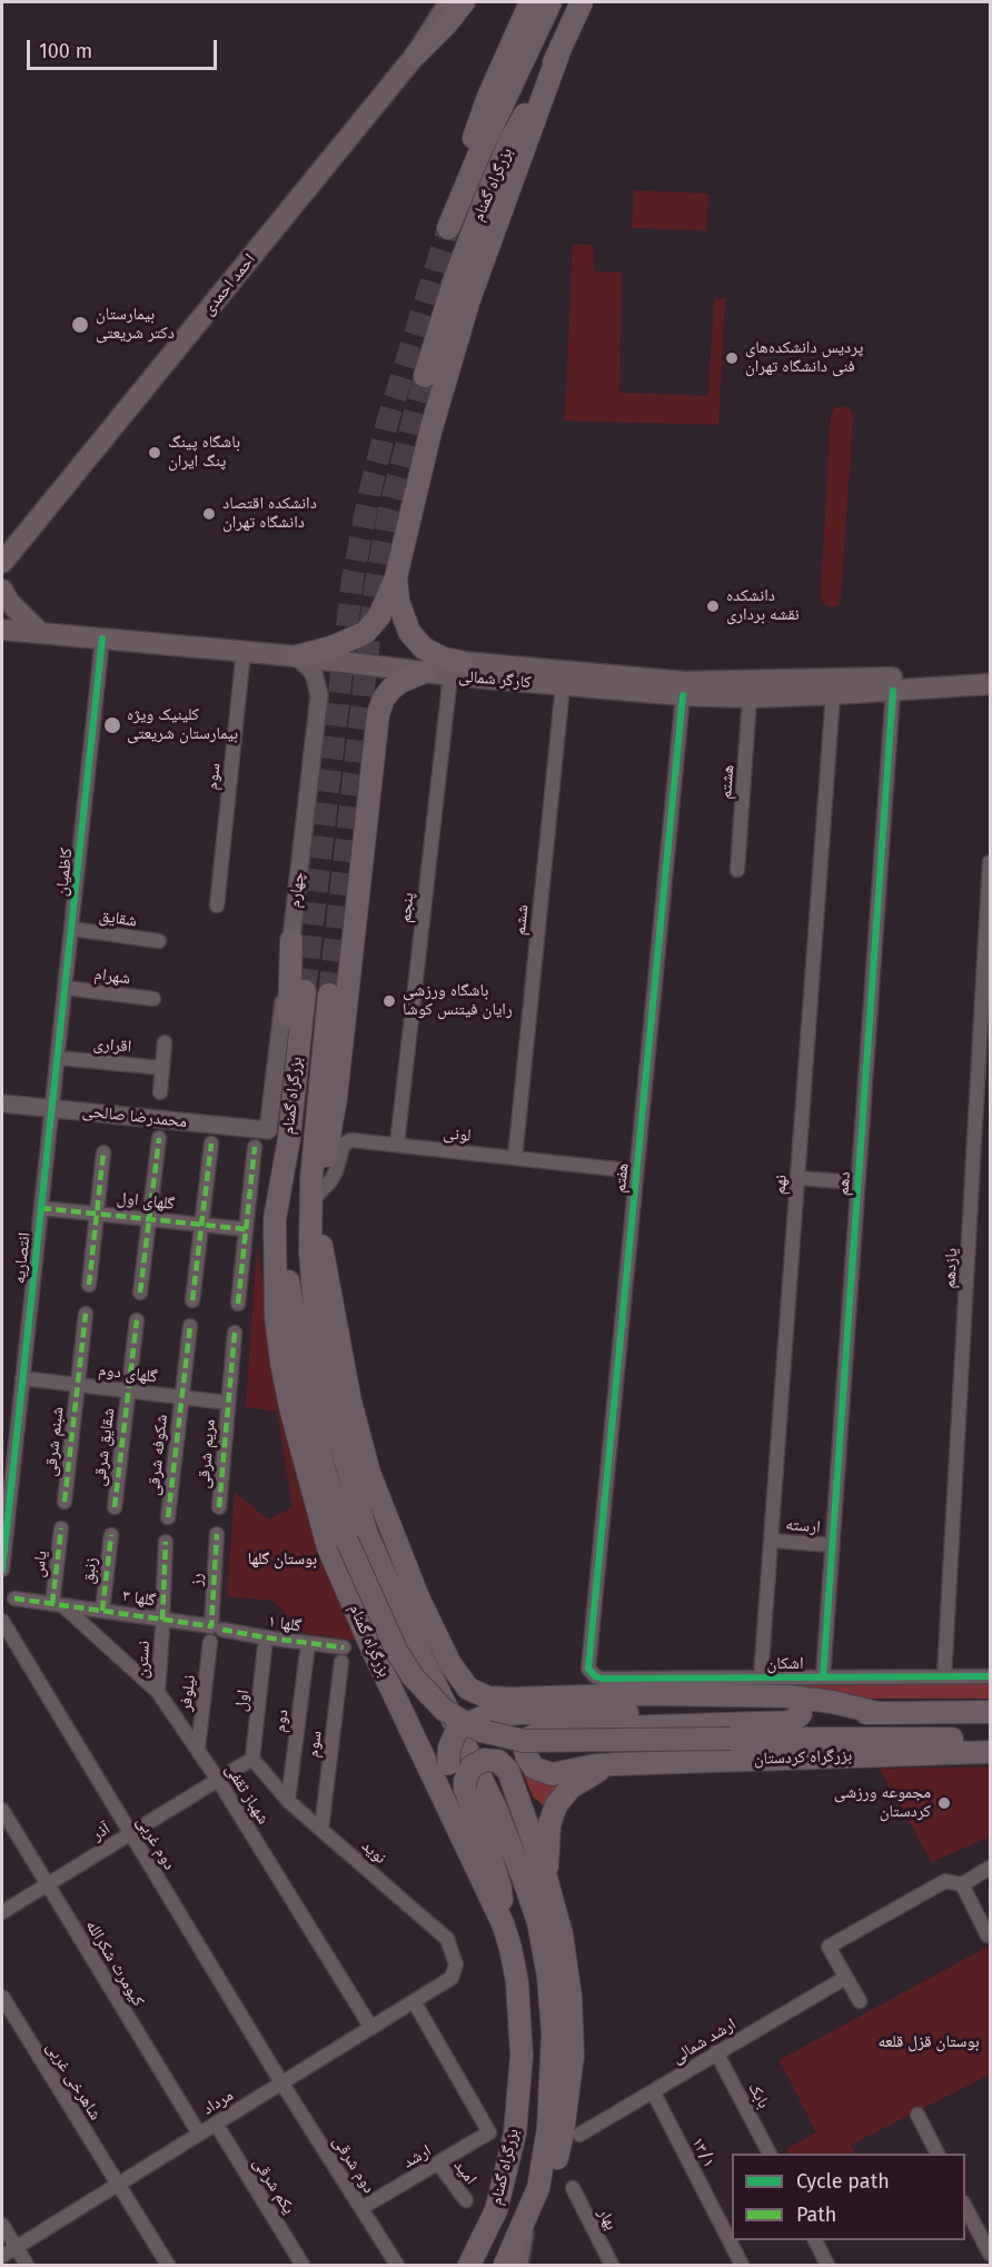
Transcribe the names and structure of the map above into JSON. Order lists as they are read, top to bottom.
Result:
{
  "streets": {
    "highway": ["بزرگراه گمنام", "بزرگراه کردستان"],
    "main road": ["احمد احمدی", "کارگر شمالی"],
    "street": [
      "سوم",
      "هشتم",
      "کاظمیان",
      "چهارم",
      "پنجم",
      "شقایق",
      "ششم",
      "شهرام",
      "اقراری",
      "محمدرضا صالحی",
      "لونی",
      "هفتم",
      "دهم",
      "نهم",
      "گلهای اول",
      "انتصاریه",
      "یازدهم",
      "گلهای دوم",
      "شبنم شرقی",
      "شقایق شرقی",
      "مریم شرقی",
      "شکوفه شرقی",
      "ارسته",
      "یاس",
      "زنبق",
      "رز",
      "گلها ۳",
      "گلها ۱",
      "نسترن",
      "اشکان",
      "نیلوفر",
      "اول",
      "دوم",
      "شهباز ثقفی",
      "آذر",
      "دوم غربی",
      "نوید",
      "کیومرث شکرالله",
      "ارشد شمالی",
      "شاهرخی غربی",
      "بابک",
      "مرداد",
      "۱۳/۱",
      "ارشد",
      "دوم شرقی",
      "امید",
      "یکم شرقی",
      "بهار"
    ]
  },
  "crossings": [
    ["بزرگراه گمنام", "لونی"],
    ["کارگر شمالی", "سوم"],
    ["کارگر شمالی", "هشتم"],
    ["کارگر شمالی", "کاظمیان"],
    ["کارگر شمالی", "چهارم"],
    ["کارگر شمالی", "پنجم"],
    ["کارگر شمالی", "ششم"],
    ["کارگر شمالی", "هفتم"],
    ["کارگر شمالی", "دهم"],
    ["کارگر شمالی", "نهم"],
    ["سوم", "نوید"],
    ["کاظمیان", "شقایق"],
    ["کاظمیان", "شهرام"],
    ["کاظمیان", "اقراری"],
    ["کاظمیان", "محمدرضا صالحی"],
    ["کاظمیان", "انتصاریه"],
    ["چهارم", "محمدرضا صالحی"],
    ["پنجم", "لونی"],
    ["ششم", "لونی"],
    ["محمدرضا صالحی", "انتصاریه"],
    ["لونی", "هفتم"],
    ["هفتم", "اشکان"],
    ["دهم", "ارسته"],
    ["دهم", "اشکان"],
    ["نهم", "ارسته"],
    ["نهم", "اشکان"],
    ["گلهای اول", "انتصاریه"],
    ["انتصاریه", "گلهای دوم"],
    ["یازدهم", "اشکان"],
    ["گلهای دوم", "شبنم شرقی"],
    ["گلهای دوم", "شقایق شرقی"],
    ["گلهای دوم", "مریم شرقی"],
    ["گلهای دوم", "شکوفه شرقی"],
    ["یاس", "گلها ۳"],
    ["یاس", "شهباز ثقفی"],
    ["زنبق", "گلها ۳"],
    ["رز", "گلها ۳"],
    ["رز", "گلها ۱"],
    ["گلها ۳", "گلها ۱"],
    ["گلها ۳", "نسترن"],
    ["گلها ۳", "شهباز ثقفی"],
    ["گلها ۱", "دوم"],
    ["نسترن", "شهباز ثقفی"],
    ["نیلوفر", "شهباز ثقفی"],
    ["اول", "آذر"],
    ["اول", "نوید"],
    ["دوم", "نوید"],
    ["شهباز ثقفی", "آذر"],
    ["شهباز ثقفی", "مرداد"],
    ["آذر", "دوم غربی"],
    ["آذر", "نوید"],
    ["آذر", "کیومرث شکرالله"],
    ["دوم غربی", "مرداد"],
    ["دوم غربی", "دوم شرقی"],
    ["نوید", "مرداد"],
    ["کیومرث شکرالله", "مرداد"],
    ["ارشد شمالی", "بابک"],
    ["ارشد شمالی", "۱۳/۱"],
    ["شاهرخی غربی", "مرداد"],
    ["مرداد", "ارشد"],
    ["مرداد", "دوم شرقی"],
    ["مرداد", "یکم شرقی"],
    ["ارشد", "دوم شرقی"],
    ["ارشد", "امید"]
  ],
  "parks": ["بوستان گلها", "بوستان قزل قلعه"],
  "places": [
    "بیمارستان دکتر شریعتی",
    "پردیس دانشکده‌های فنی دانشگاه تهران",
    "باشگاه پینگ پنگ ایران",
    "دانشکده اقتصاد دانشگاه تهران",
    "دانشکده نقشه برداری",
    "کلینیک ویژه بیمارستان شریعتی",
    "باشگاه ورزشی رایان فیتنس کوشا",
    "مجموعه ورزشی کردستان"
  ],
  "legend": ["Cycle path", "Path"],
  "scale_bar": "100 m"
}
